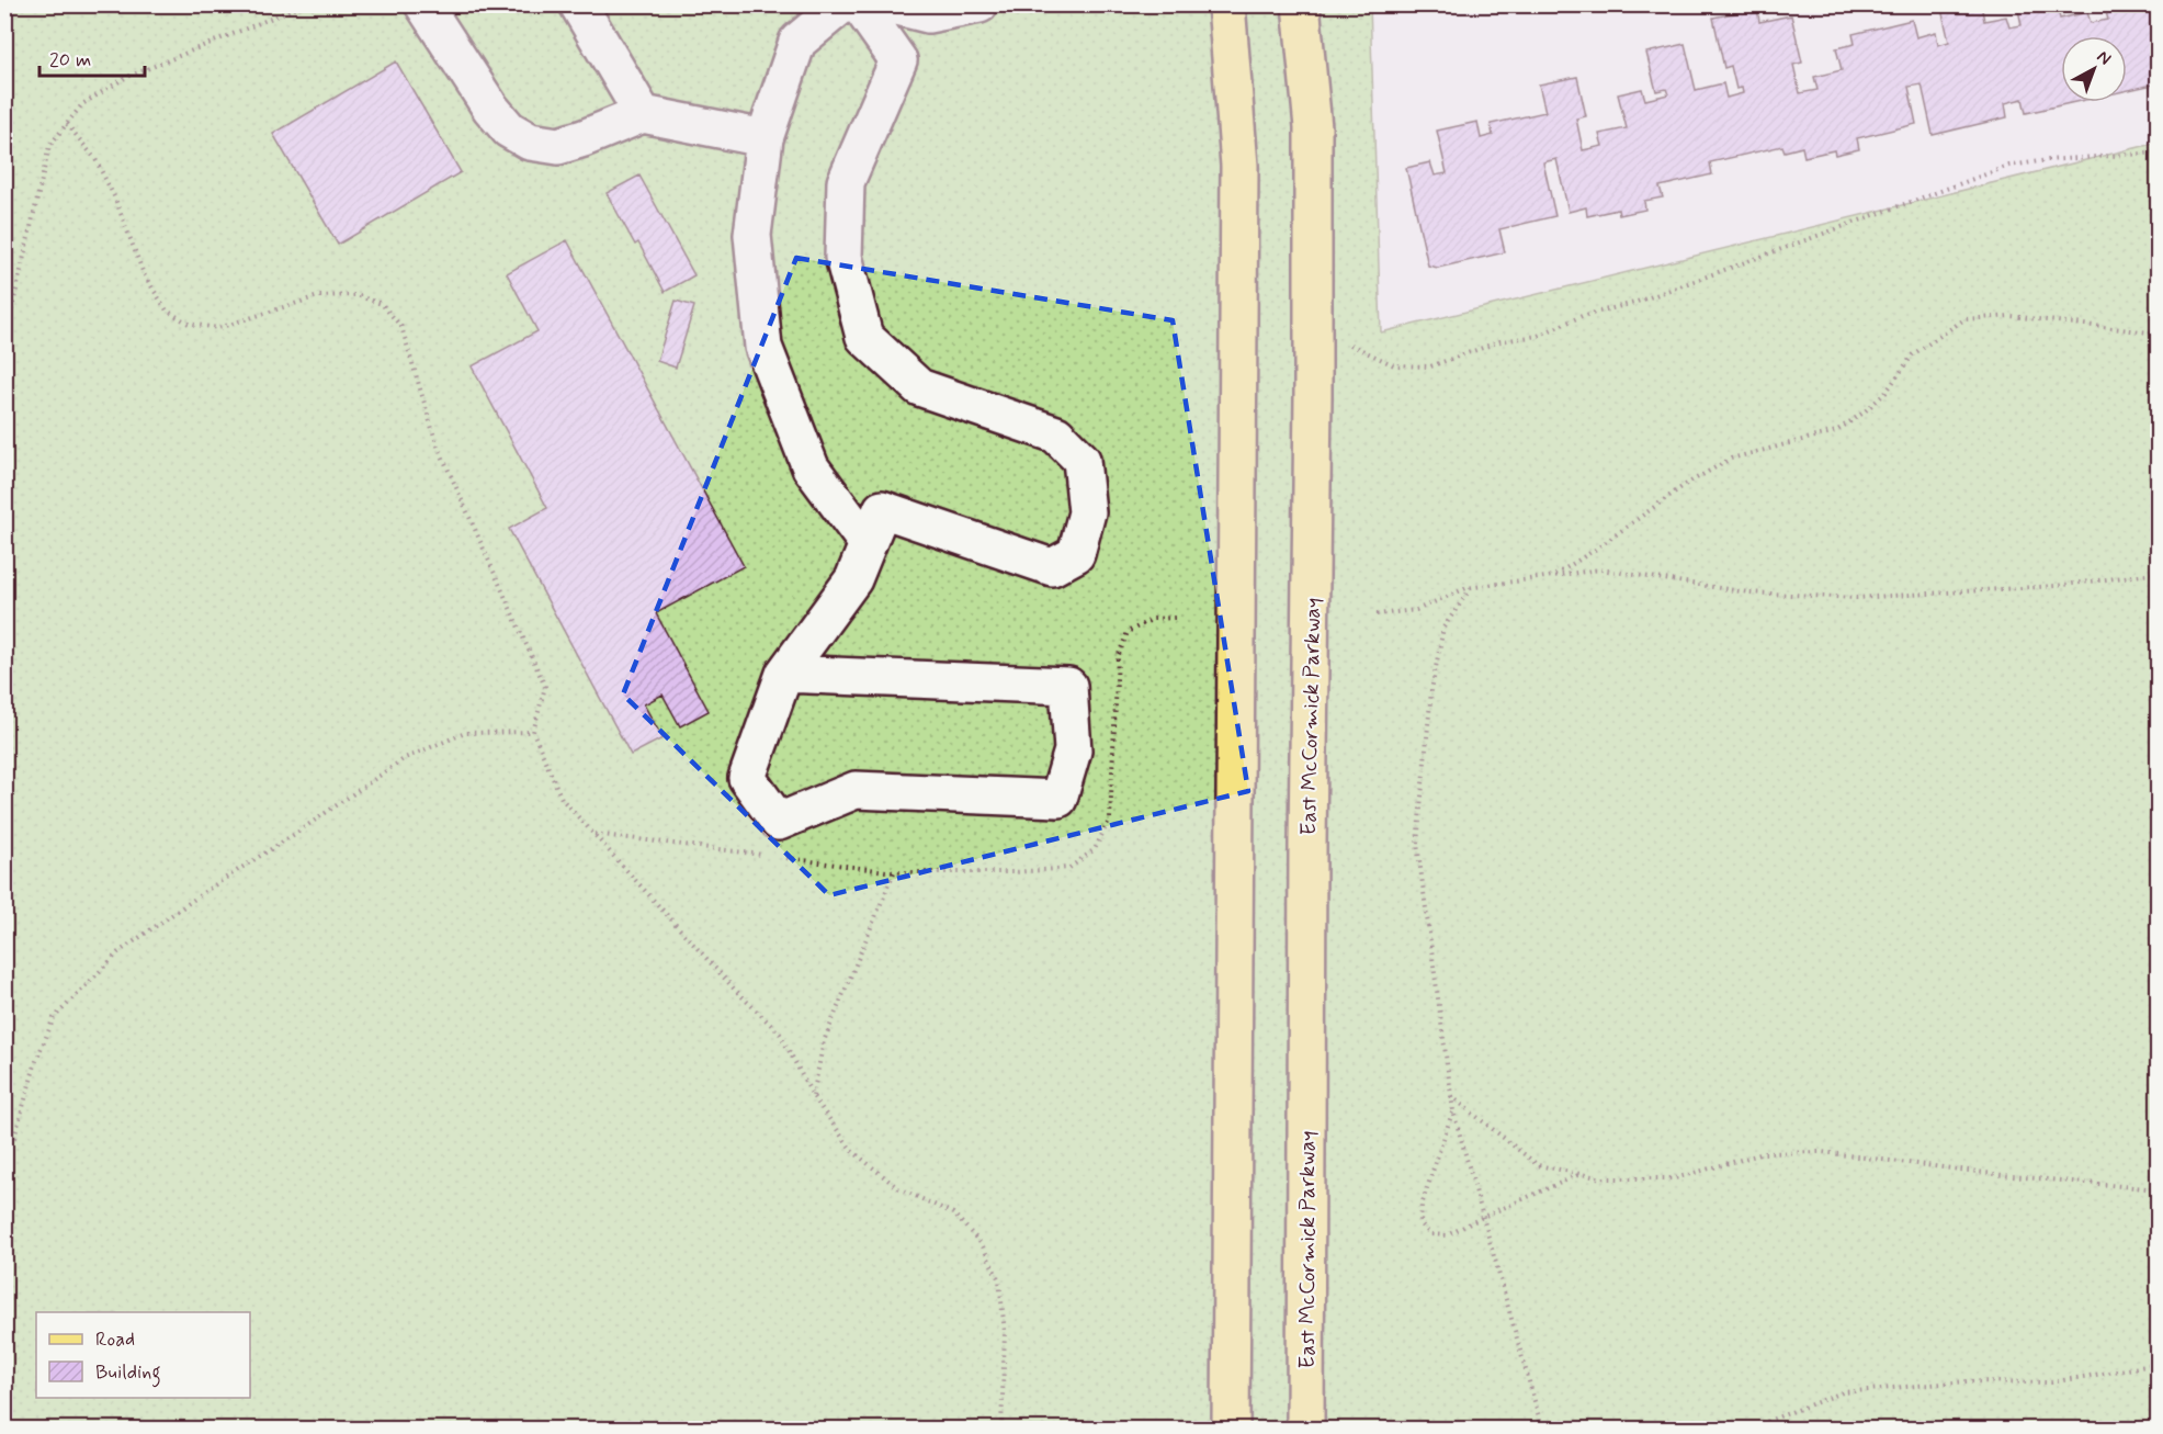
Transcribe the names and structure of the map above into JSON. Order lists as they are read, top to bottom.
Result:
{
  "streets": {
    "main road": ["East McCormick Parkway"]
  },
  "legend": ["Road", "Building"],
  "scale_bar": "20 m",
  "north": "top right"
}
